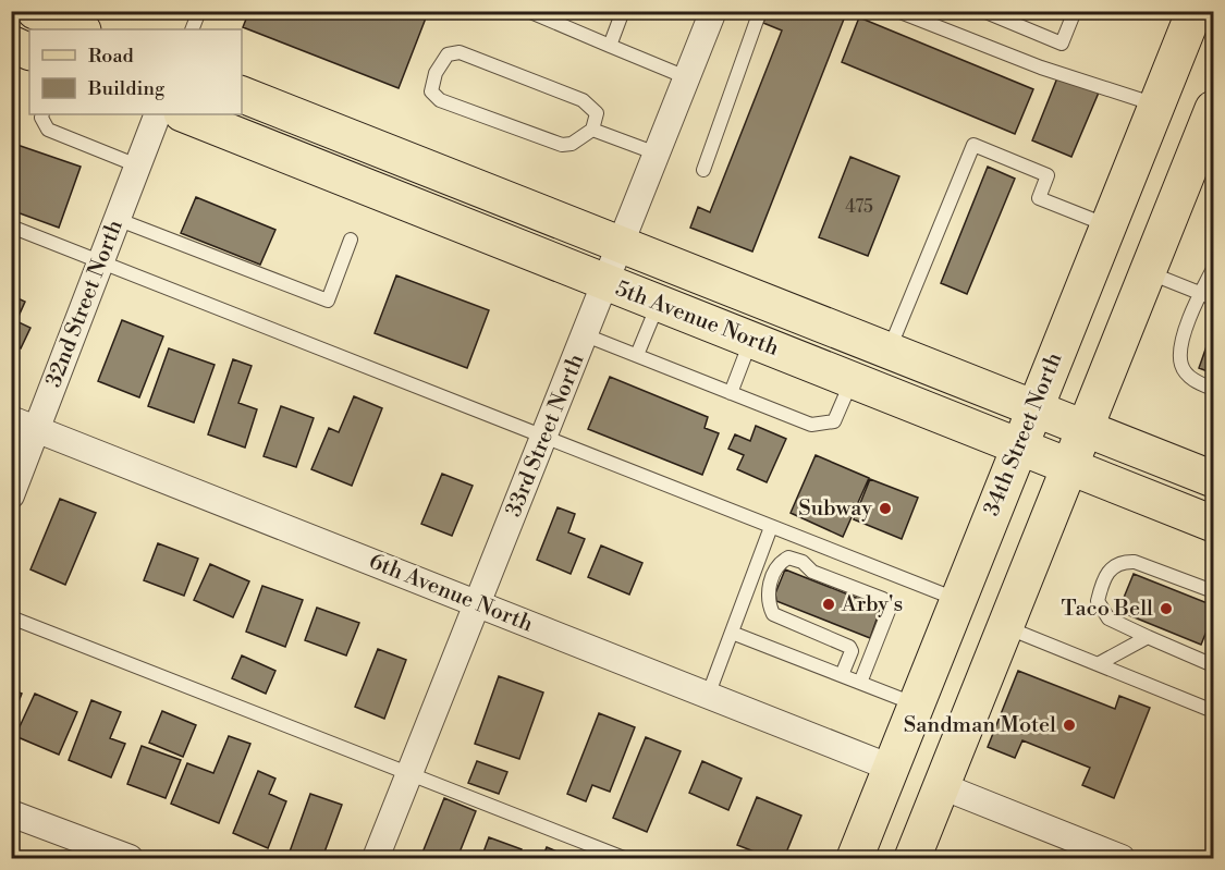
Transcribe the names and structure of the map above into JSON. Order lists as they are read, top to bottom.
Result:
{
  "streets": {
    "main road": ["5th Avenue North", "34th Street North"],
    "street": ["32nd Street North", "33rd Street North", "6th Avenue North"]
  },
  "crossings": [
    ["32nd Street North", "6th Avenue North"],
    ["5th Avenue North", "34th Street North"],
    ["5th Avenue North", "33rd Street North"],
    ["34th Street North", "6th Avenue North"],
    ["33rd Street North", "6th Avenue North"]
  ],
  "places": [
    "Subway",
    "Arby's",
    "Taco Bell",
    "Sandman Motel"
  ],
  "house_numbers": ["475"],
  "legend": ["Road", "Building"]
}
